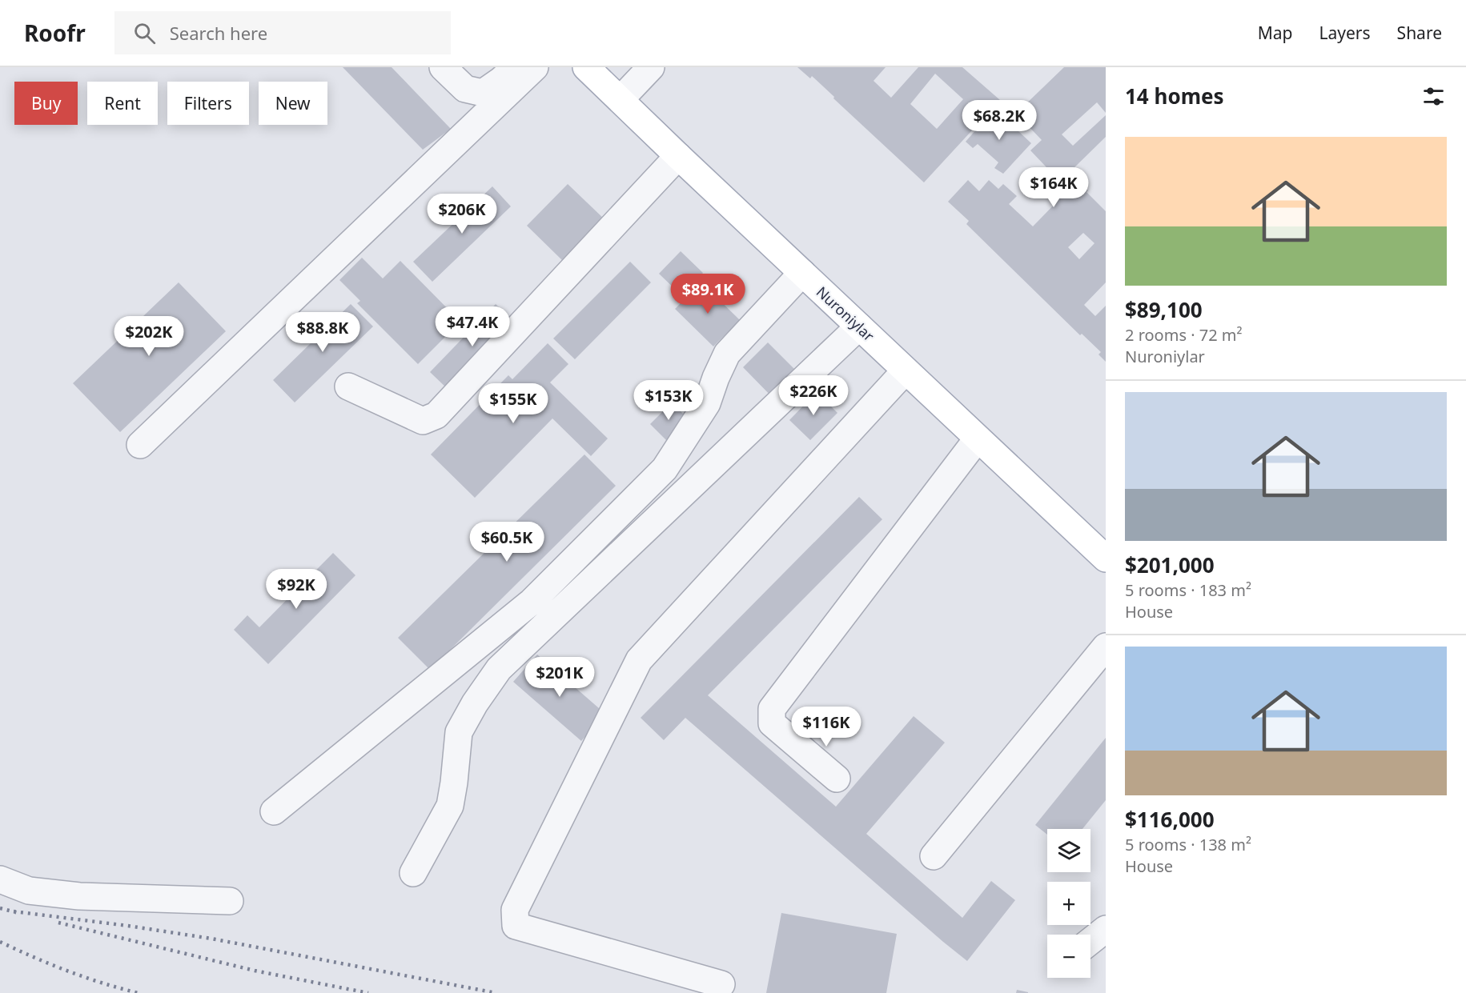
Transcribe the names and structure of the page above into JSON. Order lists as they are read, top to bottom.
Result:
{
  "streets": {
    "main road": ["Nuroniylar"]
  },
  "page": {
    "header": "Roofr",
    "search": "Search here",
    "nav": ["Map", "Layers", "Share"],
    "heading": "14 homes",
    "chip": [
      "Buy",
      "Rent",
      "Filters",
      "New"
    ],
    "price": [
      "$68.2K",
      "$164K",
      "$206K",
      "$89.1K",
      "$47.4K",
      "$88.8K",
      "$202K",
      "$226K",
      "$153K",
      "$155K",
      "$60.5K",
      "$92K",
      "$201K",
      "$116K"
    ],
    "list": [
      {
        "name": "$89,100",
        "note": "2 rooms · 72 m² · Nuroniylar"
      },
      {
        "name": "$201,000",
        "note": "5 rooms · 183 m² · House"
      },
      {
        "name": "$116,000",
        "note": "5 rooms · 138 m² · House"
      }
    ],
    "map_buttons": ["+", "−"]
  }
}
